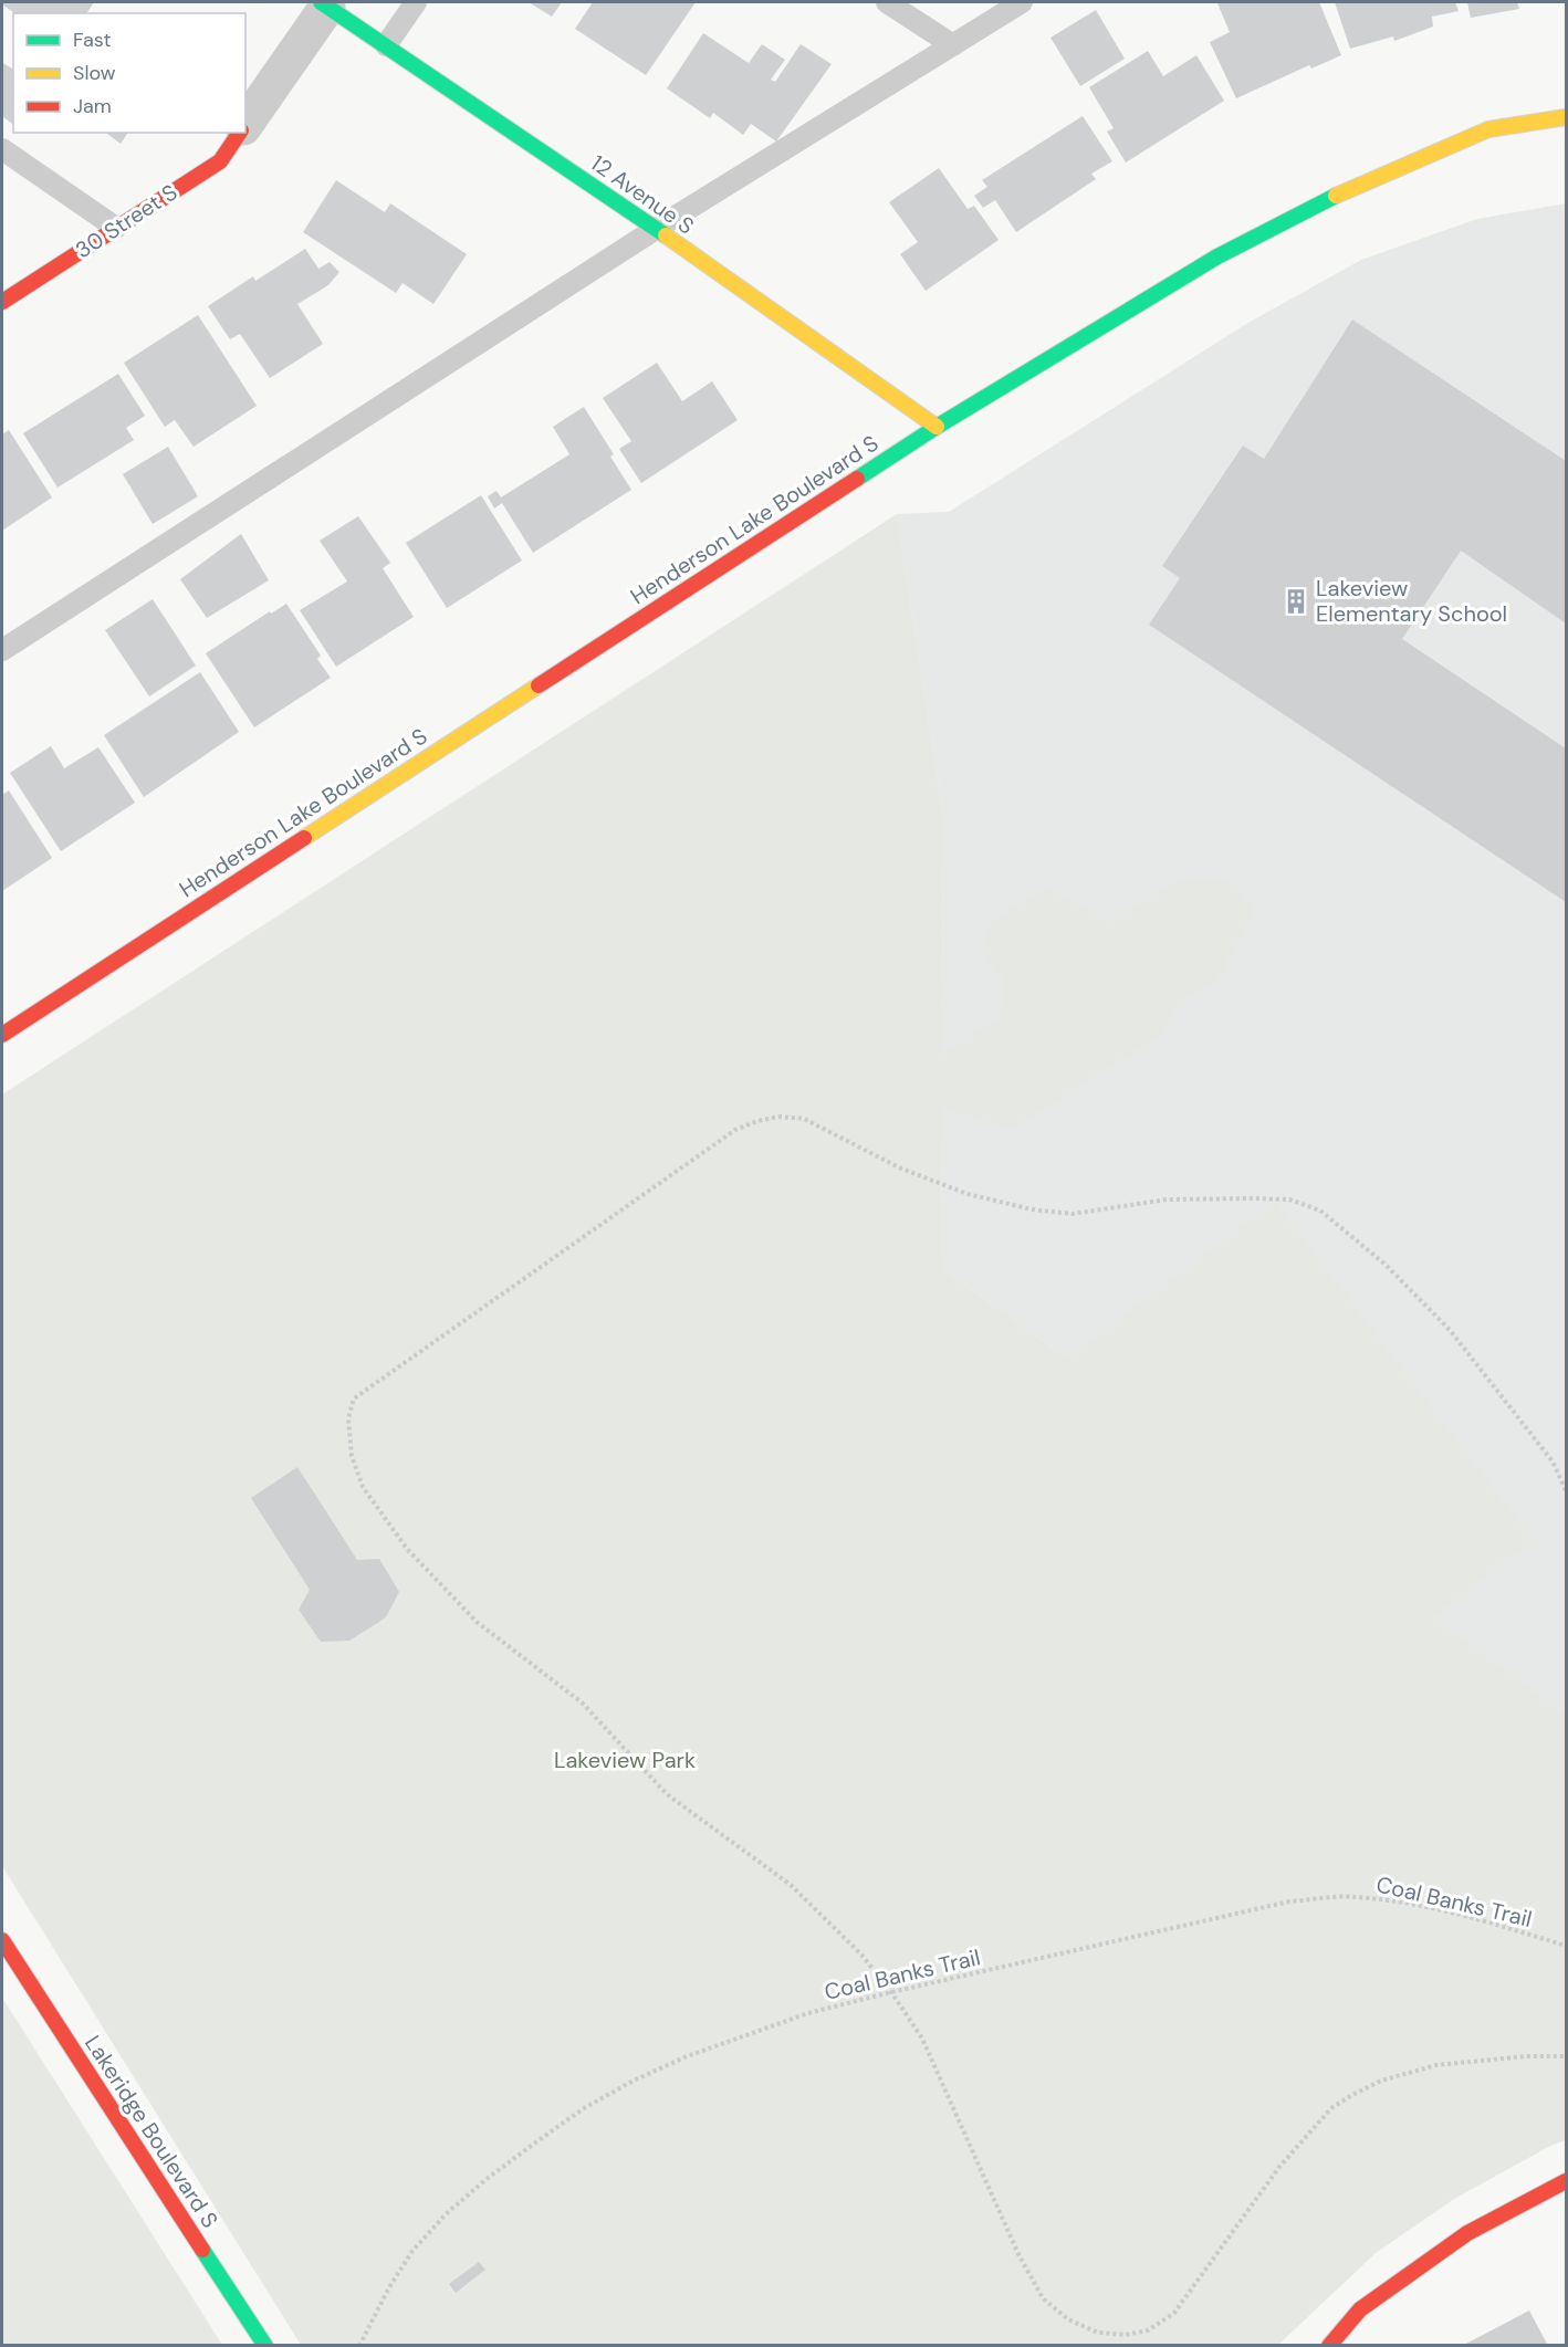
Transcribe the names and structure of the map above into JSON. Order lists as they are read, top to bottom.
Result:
{
  "streets": {
    "street": [
      "12 Avenue S",
      "30 Street S",
      "Henderson Lake Boulevard S",
      "Lakeridge Boulevard S"
    ],
    "path": ["Coal Banks Trail"]
  },
  "crossings": [
    ["12 Avenue S", "30 Street S"],
    ["12 Avenue S", "Henderson Lake Boulevard S"]
  ],
  "parks": ["Lakeview Park"],
  "places": {
    "building": ["Lakeview Elementary School"]
  },
  "legend": ["Fast", "Slow", "Jam"]
}
